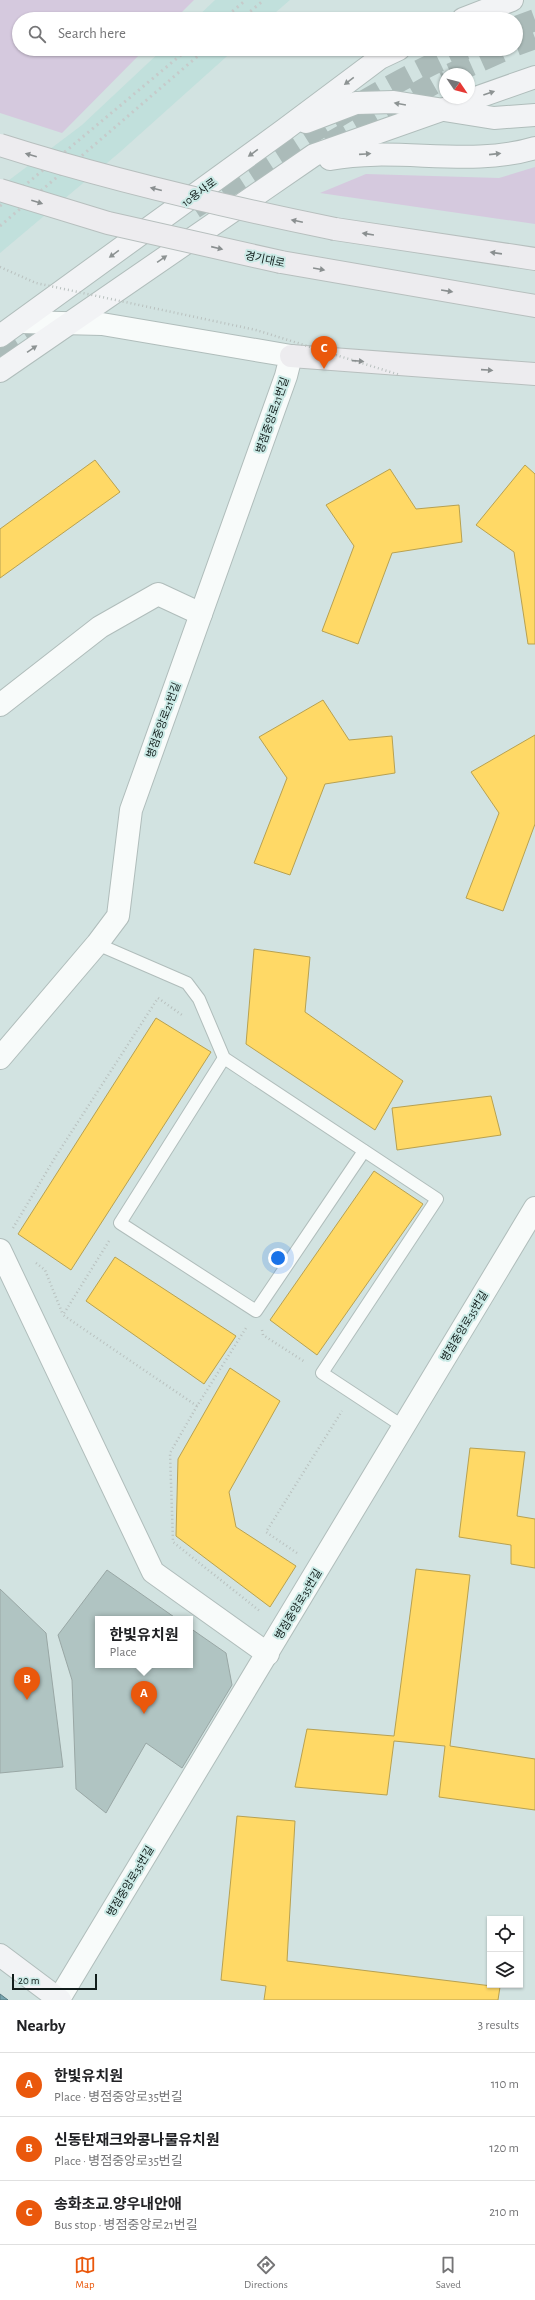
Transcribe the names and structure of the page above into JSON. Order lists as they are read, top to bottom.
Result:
{
  "streets": {
    "main road": ["경기대로"],
    "street": ["10용사로", "병점중앙로21번길", "병점중앙로35번길"]
  },
  "scale_bar": "20 m",
  "north": "bottom right",
  "page": {
    "search": "Search here",
    "pins": ["C", "B", "A"],
    "popup": ["한빛유치원", "Place"],
    "scale": "20 m",
    "heading": ["Nearby", "3 results"],
    "list": [
      {
        "mark": "A",
        "name": "한빛유치원",
        "note": "Place · 병점중앙로35번길",
        "value": "110 m"
      },
      {
        "mark": "B",
        "name": "신동탄재크와콩나물유치원",
        "note": "Place · 병점중앙로35번길",
        "value": "120 m"
      },
      {
        "mark": "C",
        "name": "송화초교.양우내안애",
        "note": "Bus stop · 병점중앙로21번길",
        "value": "210 m"
      }
    ],
    "nav": ["Map", "Directions", "Saved"]
  }
}
